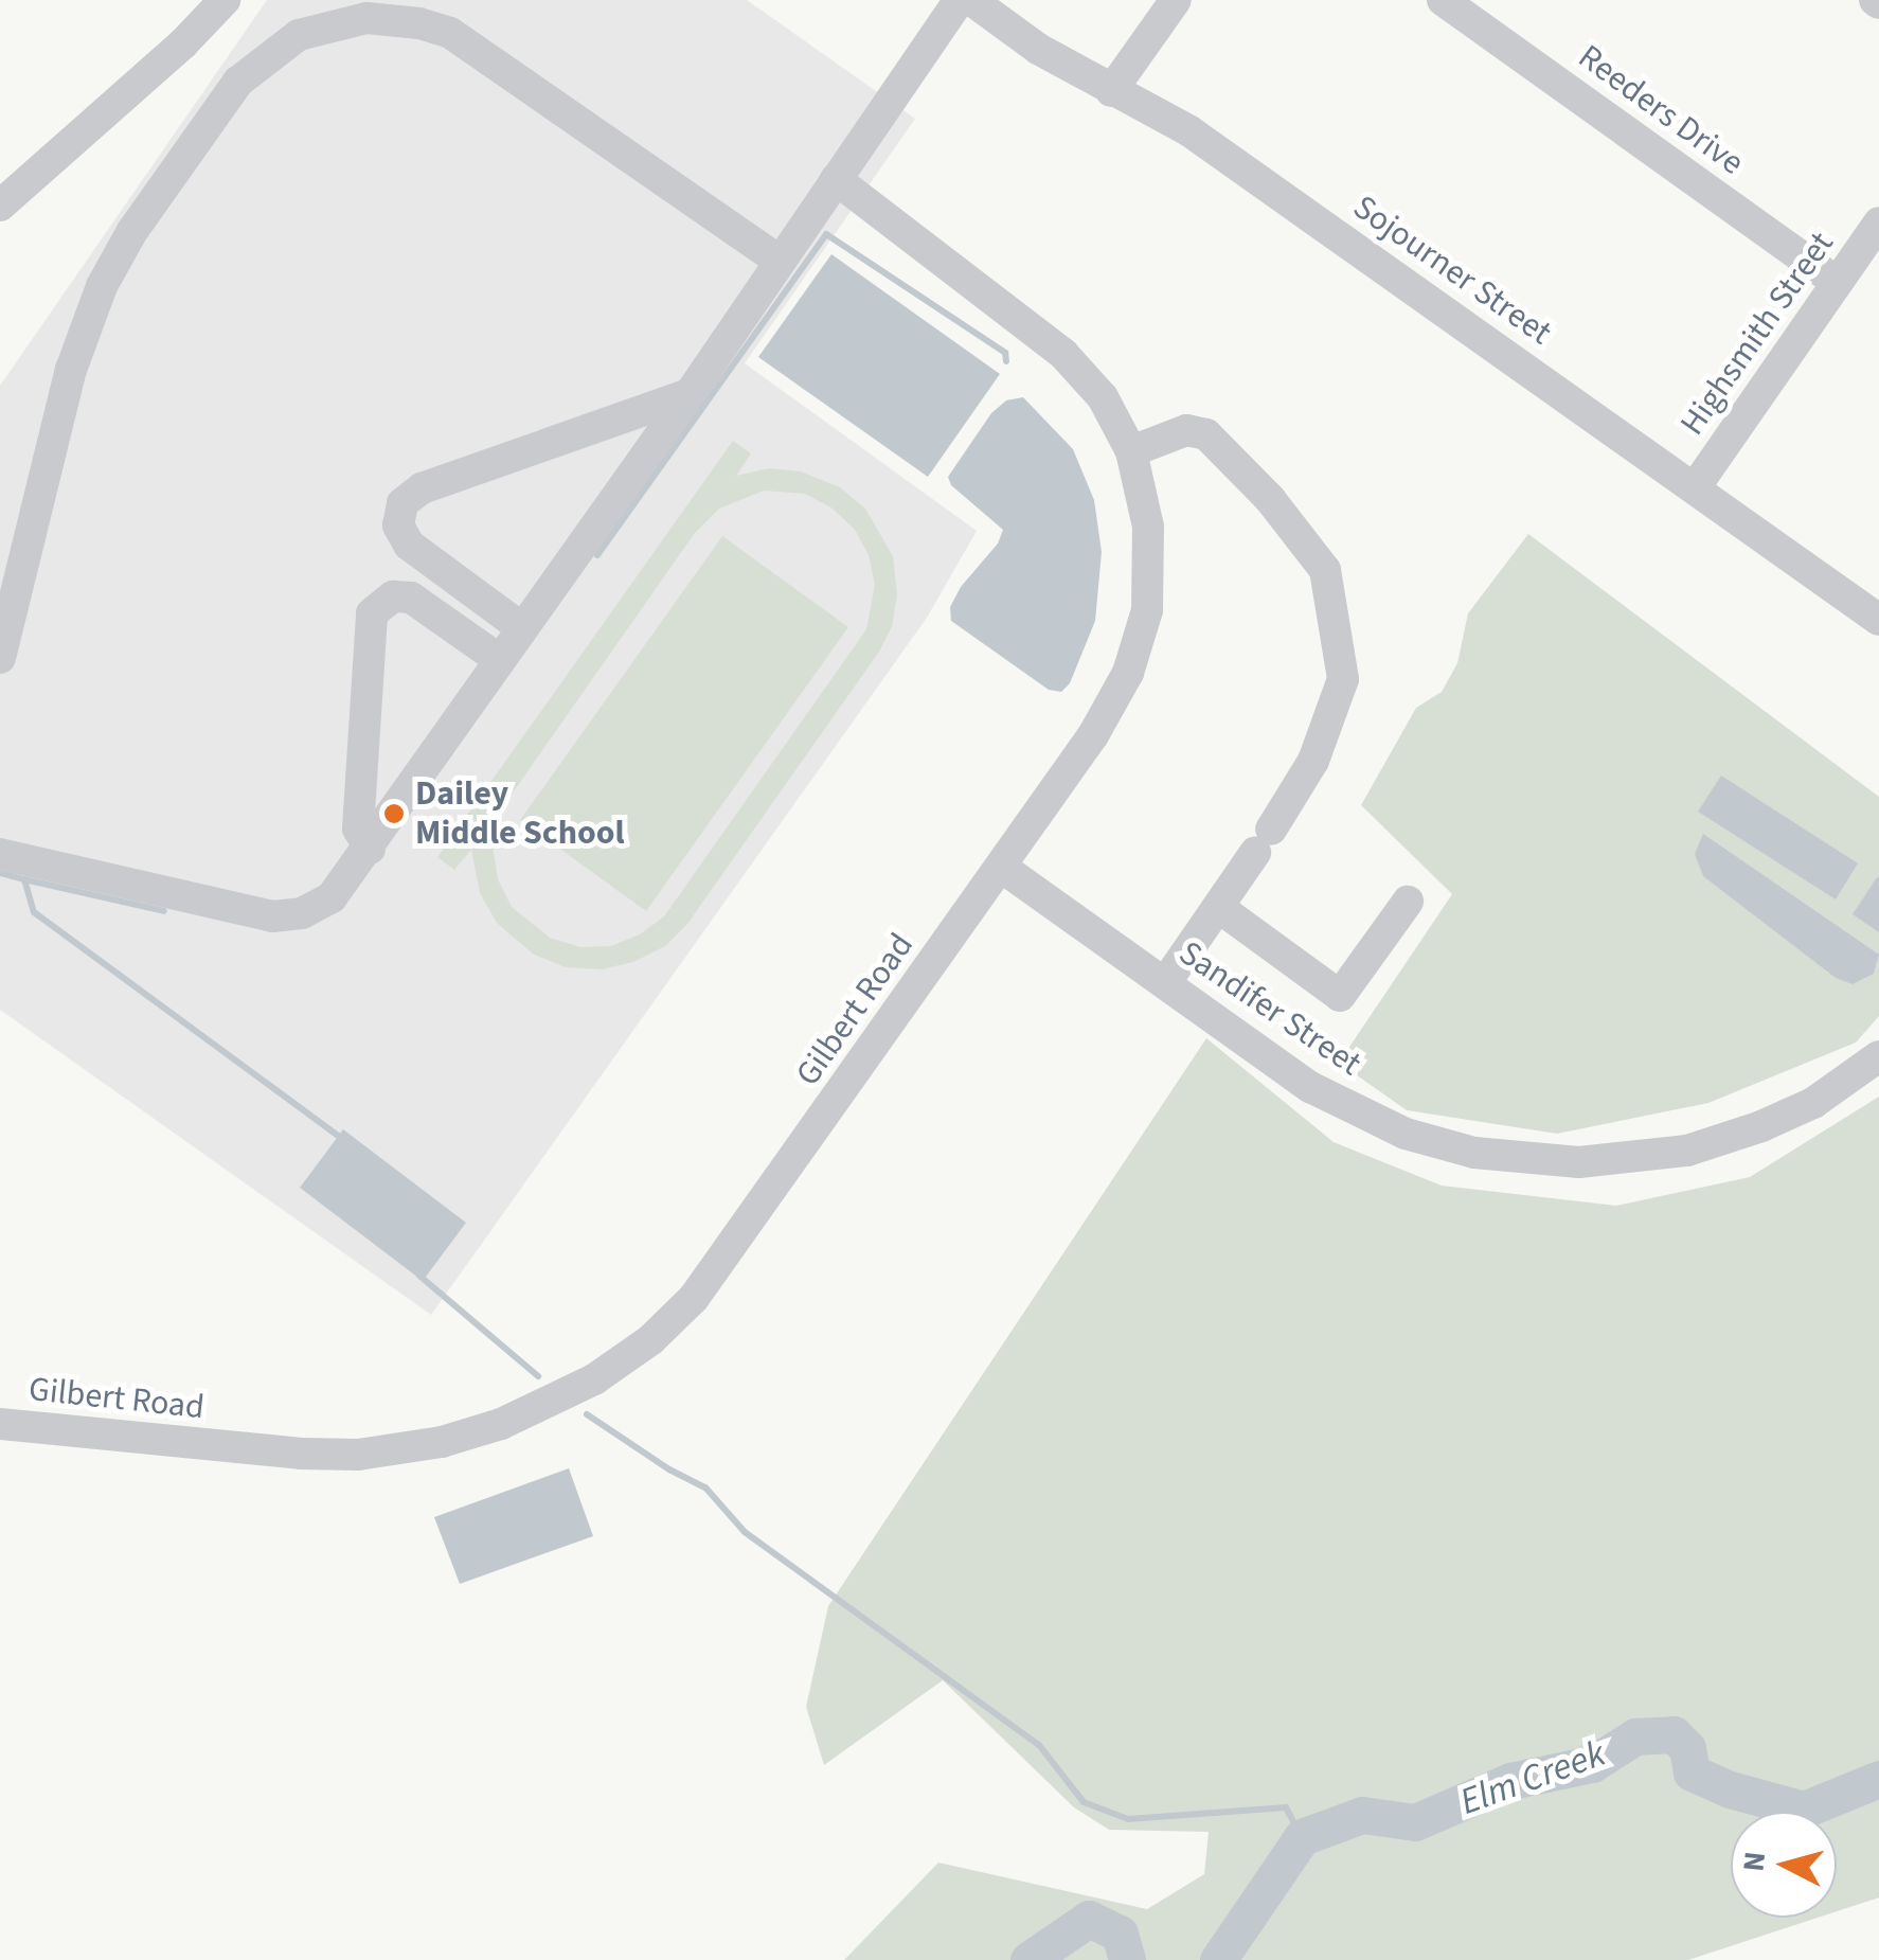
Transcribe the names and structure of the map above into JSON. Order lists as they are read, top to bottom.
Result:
{
  "streets": {
    "street": [
      "Reeders Drive",
      "Sojourner Street",
      "Highsmith Street",
      "Sandifer Street",
      "Gilbert Road"
    ]
  },
  "crossings": [
    ["Reeders Drive", "Highsmith Street"],
    ["Sojourner Street", "Highsmith Street"],
    ["Sandifer Street", "Gilbert Road"]
  ],
  "water": ["Elm Creek"],
  "places": ["Dailey Middle School"],
  "north": "left"
}
